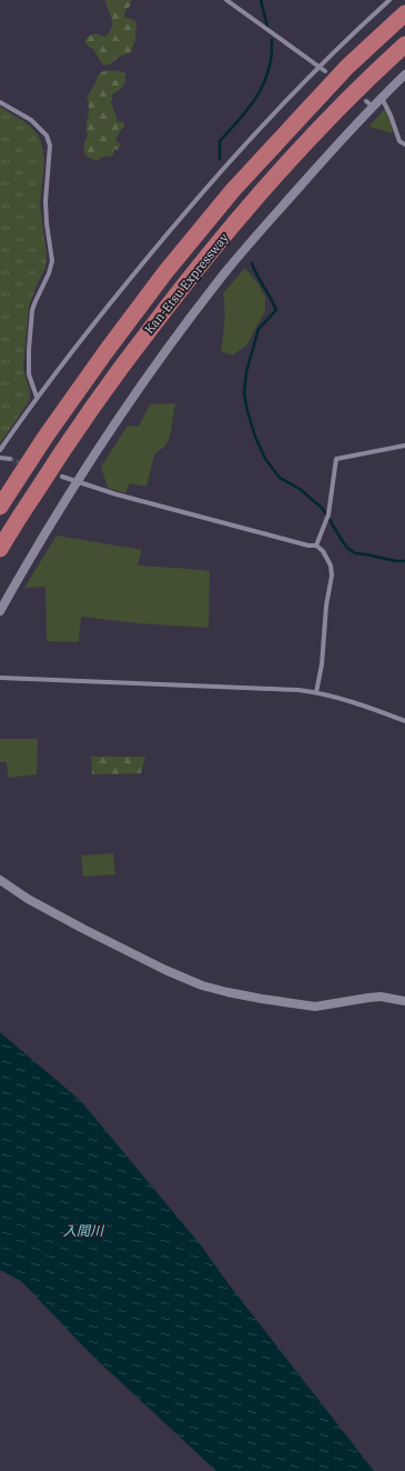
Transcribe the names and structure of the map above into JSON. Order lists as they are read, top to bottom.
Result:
{
  "streets": {
    "highway": ["Kan-Etsu Expressway"]
  },
  "water": ["入間川"]
}
